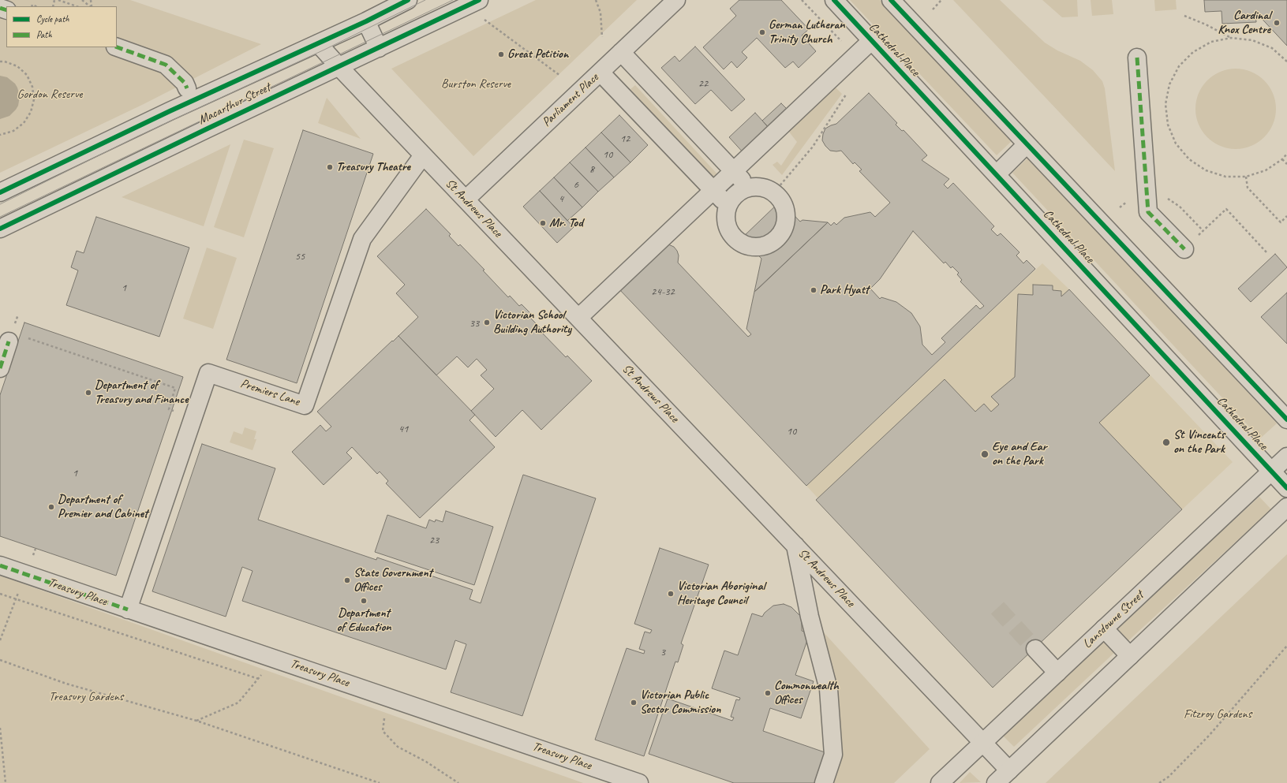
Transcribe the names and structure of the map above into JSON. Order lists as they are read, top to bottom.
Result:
{
  "streets": {
    "street": [
      "Cathedral Place",
      "Parliament Place",
      "Macarthur Street",
      "St Andrews Place",
      "Premiers Lane",
      "Treasury Place",
      "Lansdowne Street"
    ]
  },
  "crossings": [
    ["Cathedral Place", "Lansdowne Street"],
    ["Parliament Place", "St Andrews Place"],
    ["Macarthur Street", "St Andrews Place"],
    ["St Andrews Place", "Premiers Lane"],
    ["St Andrews Place", "Lansdowne Street"],
    ["Premiers Lane", "Treasury Place"]
  ],
  "parks": [
    "Burston Reserve",
    "Gordon Reserve",
    "Treasury Gardens",
    "Fitzroy Gardens"
  ],
  "places": [
    "Cardinal Knox Centre",
    "German Lutheran Trinity Church",
    "Great Petition",
    "Treasury Theatre",
    "Mr. Tod",
    "Park Hyatt",
    "Victorian School Building Authority",
    "Department of Treasury and Finance",
    "St Vincents on the Park",
    "Eye and Ear on the Park",
    "Department of Premier and Cabinet",
    "State Government Offices",
    "Victorian Aboriginal Heritage Council",
    "Department of Education",
    "Commonwealth Offices",
    "Victorian Public Sector Commission"
  ],
  "house_numbers": [
    "22",
    "12",
    "10",
    "8",
    "6",
    "4",
    "55",
    "1",
    "24-32",
    "33",
    "41",
    "10",
    "1",
    "23",
    "3"
  ],
  "legend": ["Cycle path", "Path"]
}
